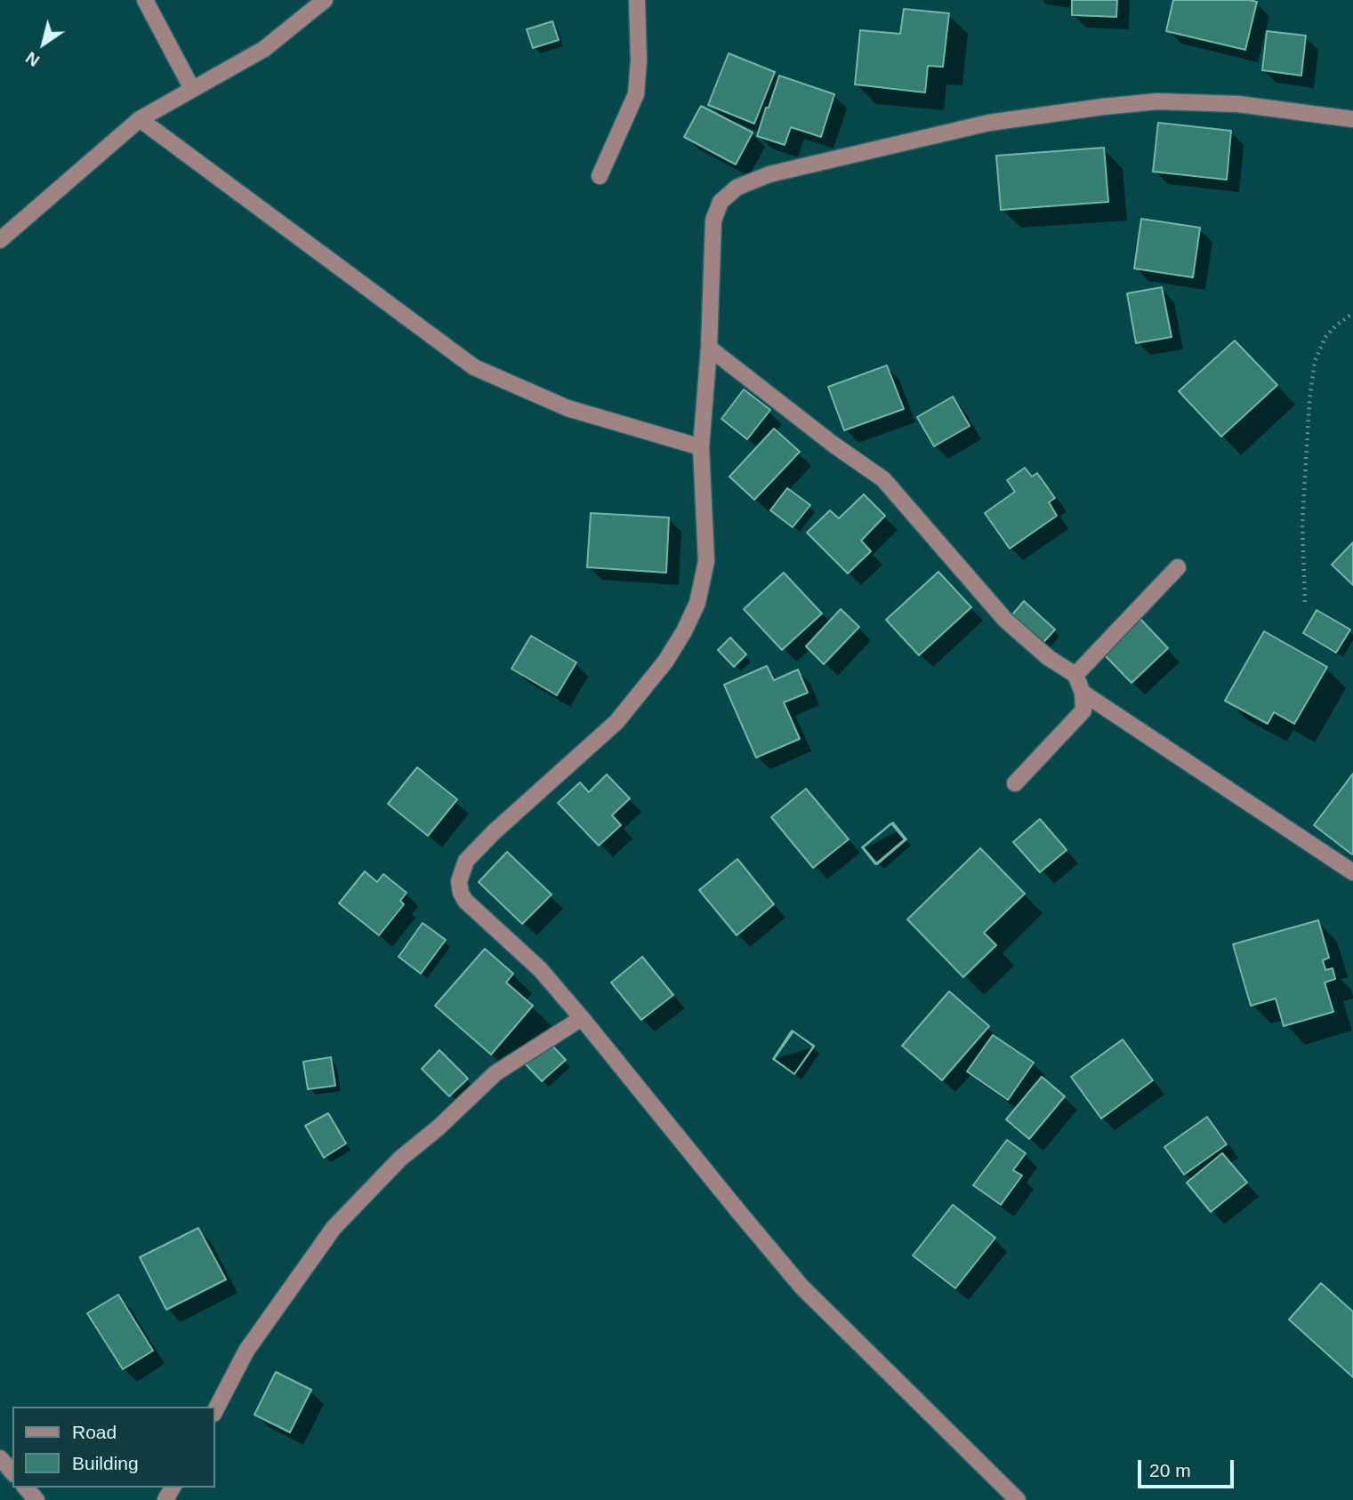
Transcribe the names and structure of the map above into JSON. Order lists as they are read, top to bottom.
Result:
{
  "legend": ["Road", "Building"],
  "scale_bar": "20 m",
  "north": "bottom left"
}
